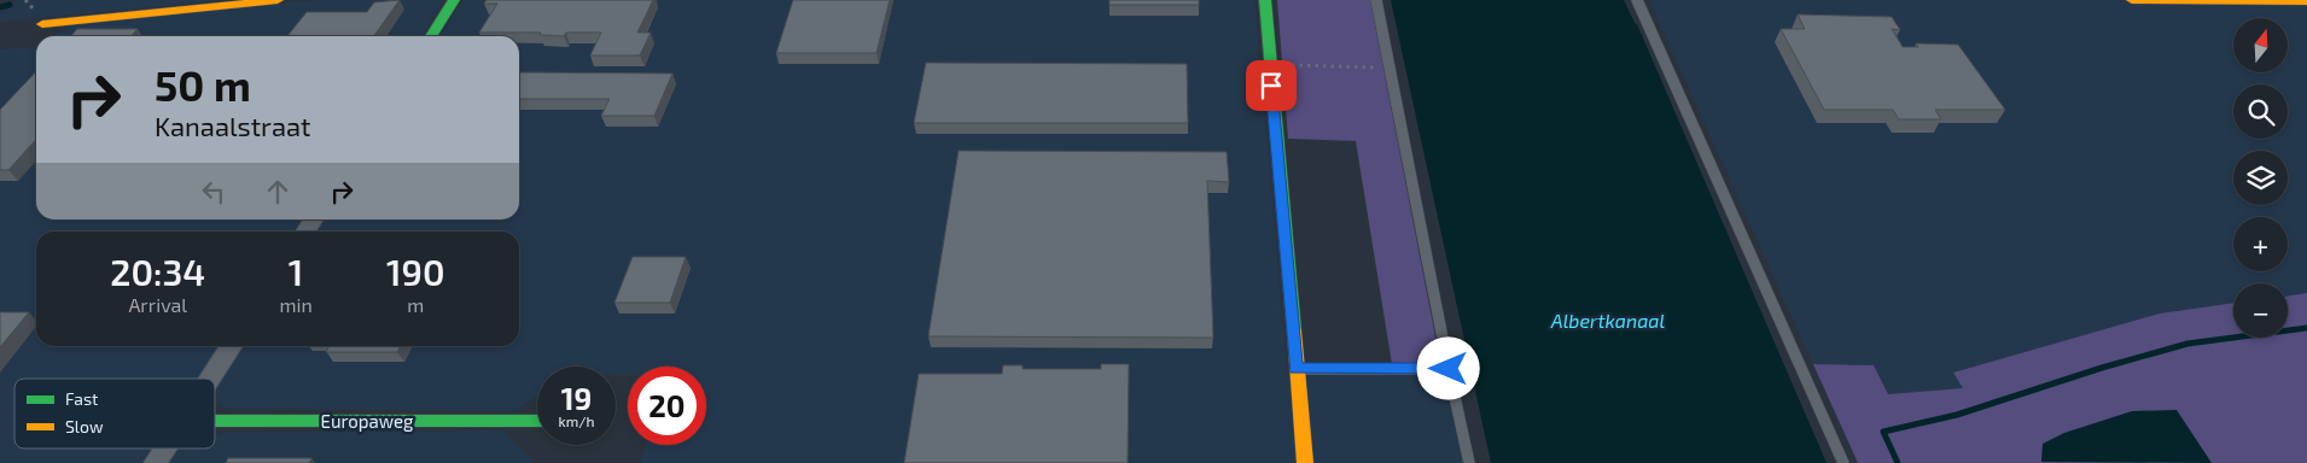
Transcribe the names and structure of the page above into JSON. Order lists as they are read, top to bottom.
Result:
{
  "streets": {
    "street": ["Europaweg"]
  },
  "water": ["Albertkanaal"],
  "legend": ["Fast", "Slow"],
  "north": "top",
  "page": {
    "map_buttons": ["+", "−"],
    "turn": ["50 m", "Kanaalstraat"],
    "eta": [
      "20:34",
      "Arrival",
      "1",
      "min",
      "190",
      "m"
    ],
    "speed": "19 km/h",
    "limit": "20"
  }
}
